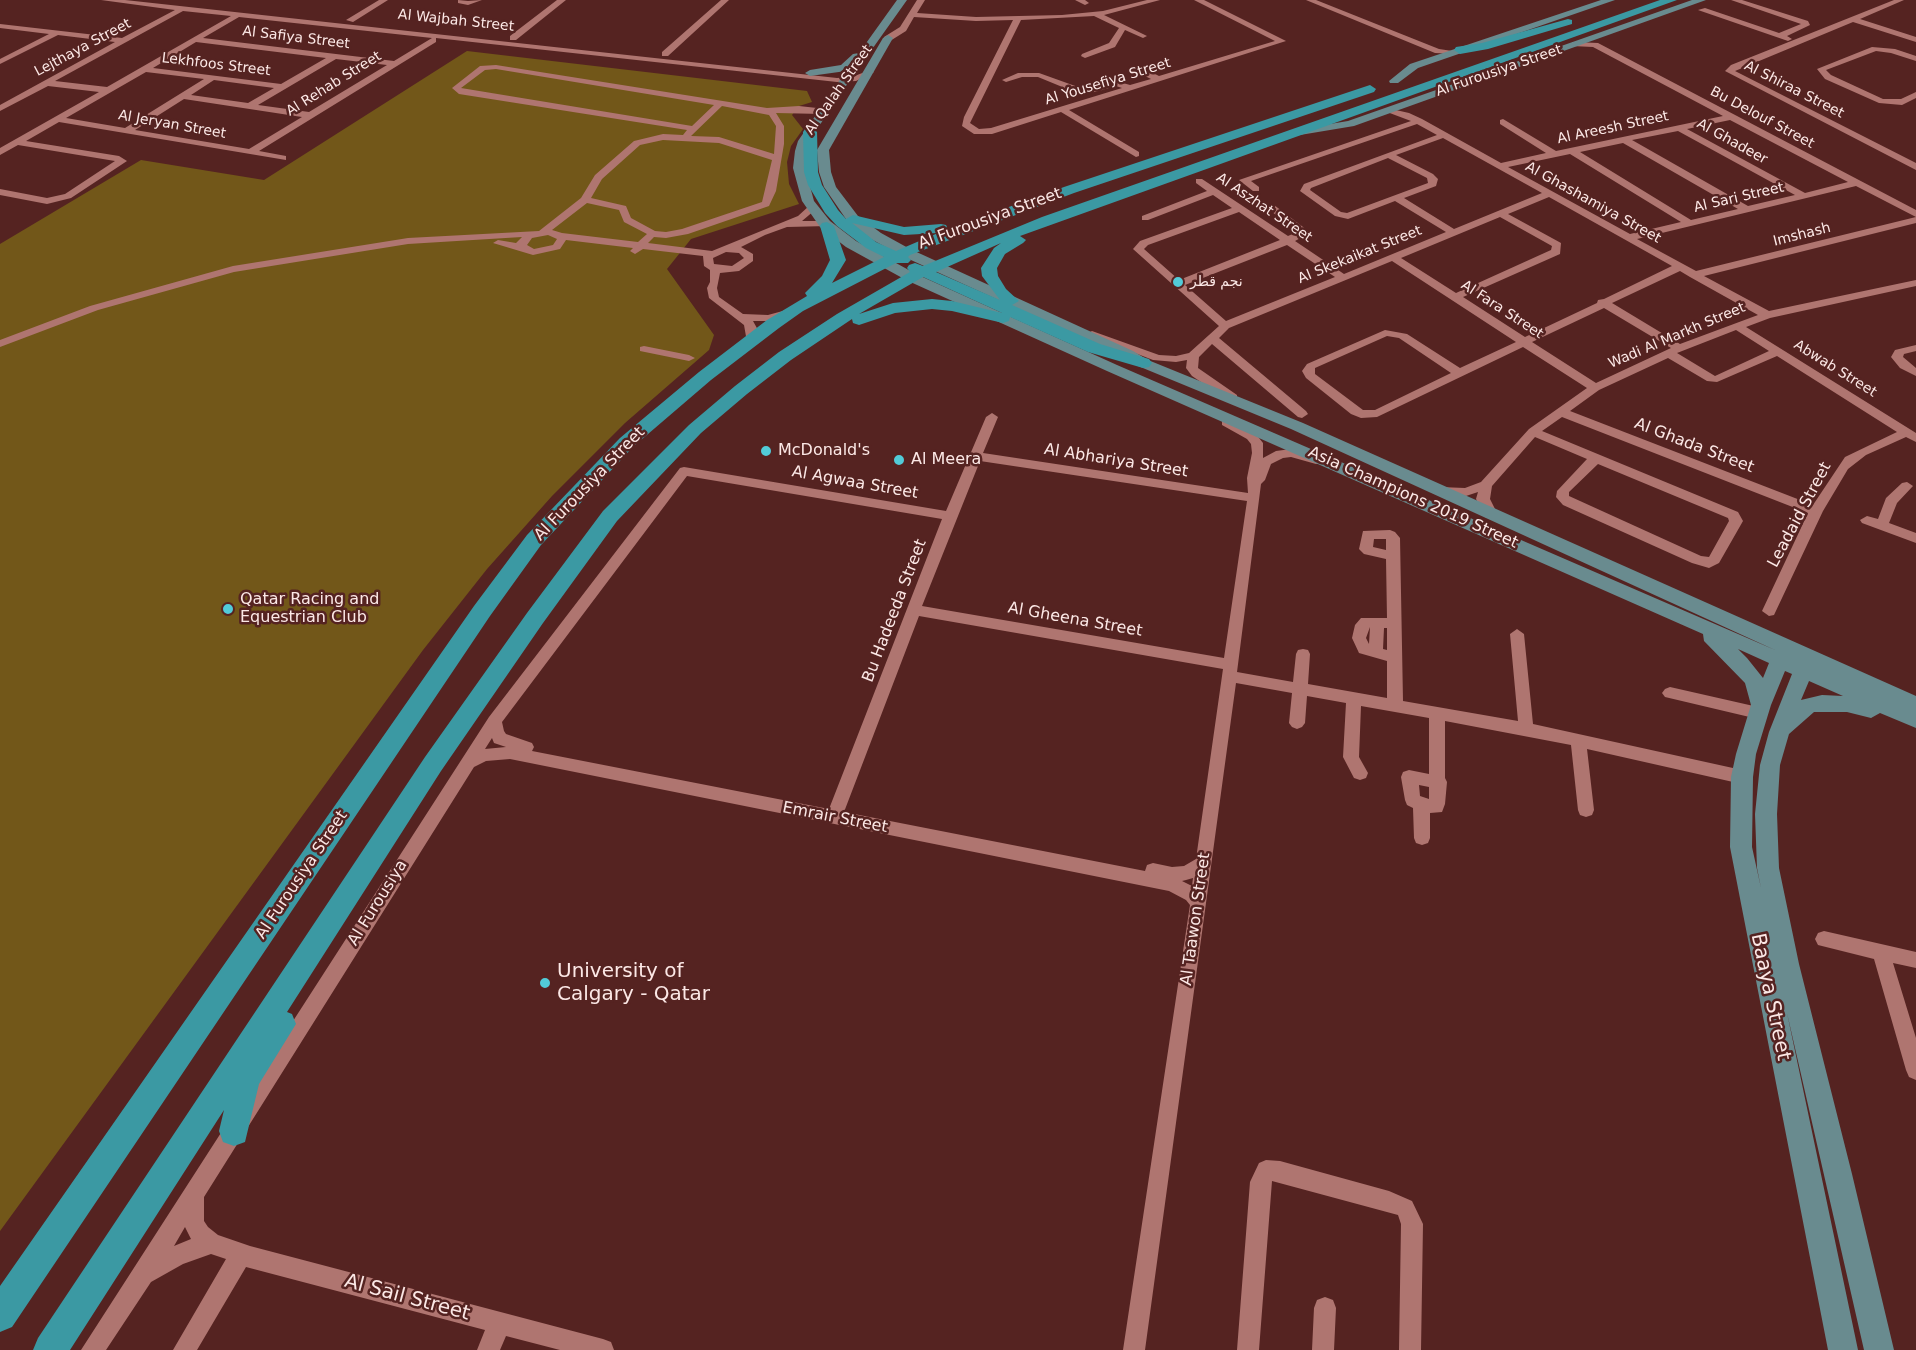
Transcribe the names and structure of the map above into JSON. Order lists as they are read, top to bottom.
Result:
{
  "streets": {
    "highway": ["Al Furousiya Street"],
    "main road": ["Al Qalah Street", "Asia Champions 2019 Street", "Baaya Street"],
    "street": [
      "Al Wajbah Street",
      "Al Safiya Street",
      "Lejthaya Street",
      "Lekhfoos Street",
      "Al Yousefiya Street",
      "Al Rehab Street",
      "Al Shiraa Street",
      "Bu Delouf Street",
      "Al Jeryan Street",
      "Al Areesh Street",
      "Al Ghadeer",
      "Al Sari Street",
      "Al Ghashamiya Street",
      "Al Aszhat Street",
      "Imshash",
      "Al Skekaikat Street",
      "Al Fara Street",
      "Wadi Al Markh Street",
      "Abwab Street",
      "Al Ghada Street",
      "Al Abhariya Street",
      "Al Agwaa Street",
      "Leadaid Street",
      "Bu Hadeeda Street",
      "Al Gheena Street",
      "Emrair Street",
      "Al Furousiya",
      "Al Taawon Street",
      "Al Sail Street"
    ]
  },
  "crossings": [
    ["Al Wajbah Street", "Lejthaya Street"],
    ["Al Wajbah Street", "Al Rehab Street"],
    ["Al Wajbah Street", "Al Qalah Street"],
    ["Al Safiya Street", "Al Rehab Street"],
    ["Al Furousiya Street", "Al Qalah Street"],
    ["Al Furousiya Street", "Bu Delouf Street"],
    ["Al Furousiya Street", "Al Ghashamiya Street"],
    ["Al Furousiya Street", "Asia Champions 2019 Street"],
    ["Al Rehab Street", "Al Jeryan Street"],
    ["Al Qalah Street", "Asia Champions 2019 Street"],
    ["Bu Delouf Street", "Al Areesh Street"],
    ["Bu Delouf Street", "Al Sari Street"],
    ["Al Areesh Street", "Al Ghadeer"],
    ["Al Areesh Street", "Al Ghashamiya Street"],
    ["Al Ghadeer", "Al Sari Street"],
    ["Al Sari Street", "Al Ghashamiya Street"],
    ["Al Ghashamiya Street", "Imshash"],
    ["Al Ghashamiya Street", "Al Skekaikat Street"],
    ["Al Ghashamiya Street", "Wadi Al Markh Street"],
    ["Al Aszhat Street", "Al Skekaikat Street"],
    ["Al Skekaikat Street", "Al Fara Street"],
    ["Al Fara Street", "Wadi Al Markh Street"],
    ["Wadi Al Markh Street", "Abwab Street"],
    ["Wadi Al Markh Street", "Al Ghada Street"],
    ["Abwab Street", "Leadaid Street"],
    ["Al Ghada Street", "Leadaid Street"],
    ["Al Abhariya Street", "Bu Hadeeda Street"],
    ["Al Abhariya Street", "Al Taawon Street"],
    ["Al Agwaa Street", "Bu Hadeeda Street"],
    ["Al Agwaa Street", "Al Furousiya"],
    ["Asia Champions 2019 Street", "Al Taawon Street"],
    ["Asia Champions 2019 Street", "Baaya Street"],
    ["Bu Hadeeda Street", "Al Gheena Street"],
    ["Bu Hadeeda Street", "Emrair Street"],
    ["Al Gheena Street", "Al Taawon Street"],
    ["Al Gheena Street", "Baaya Street"],
    ["Emrair Street", "Al Furousiya"],
    ["Emrair Street", "Al Taawon Street"]
  ],
  "places": [
    "نجم قطر",
    "McDonald's",
    "Al Meera",
    "Qatar Racing and Equestrian Club",
    "University of Calgary - Qatar"
  ]
}
